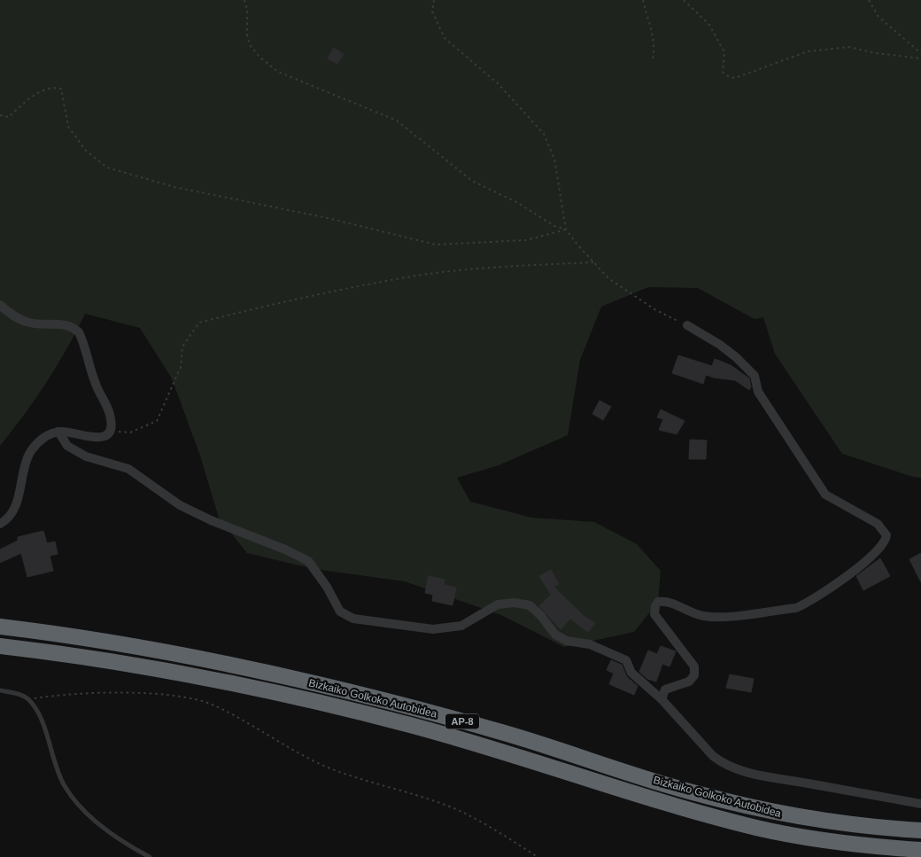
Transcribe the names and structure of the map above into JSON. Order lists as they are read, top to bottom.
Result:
{
  "streets": {
    "highway": ["Bizkaiko Golkoko Autobidea", "AP-8"]
  }
}
